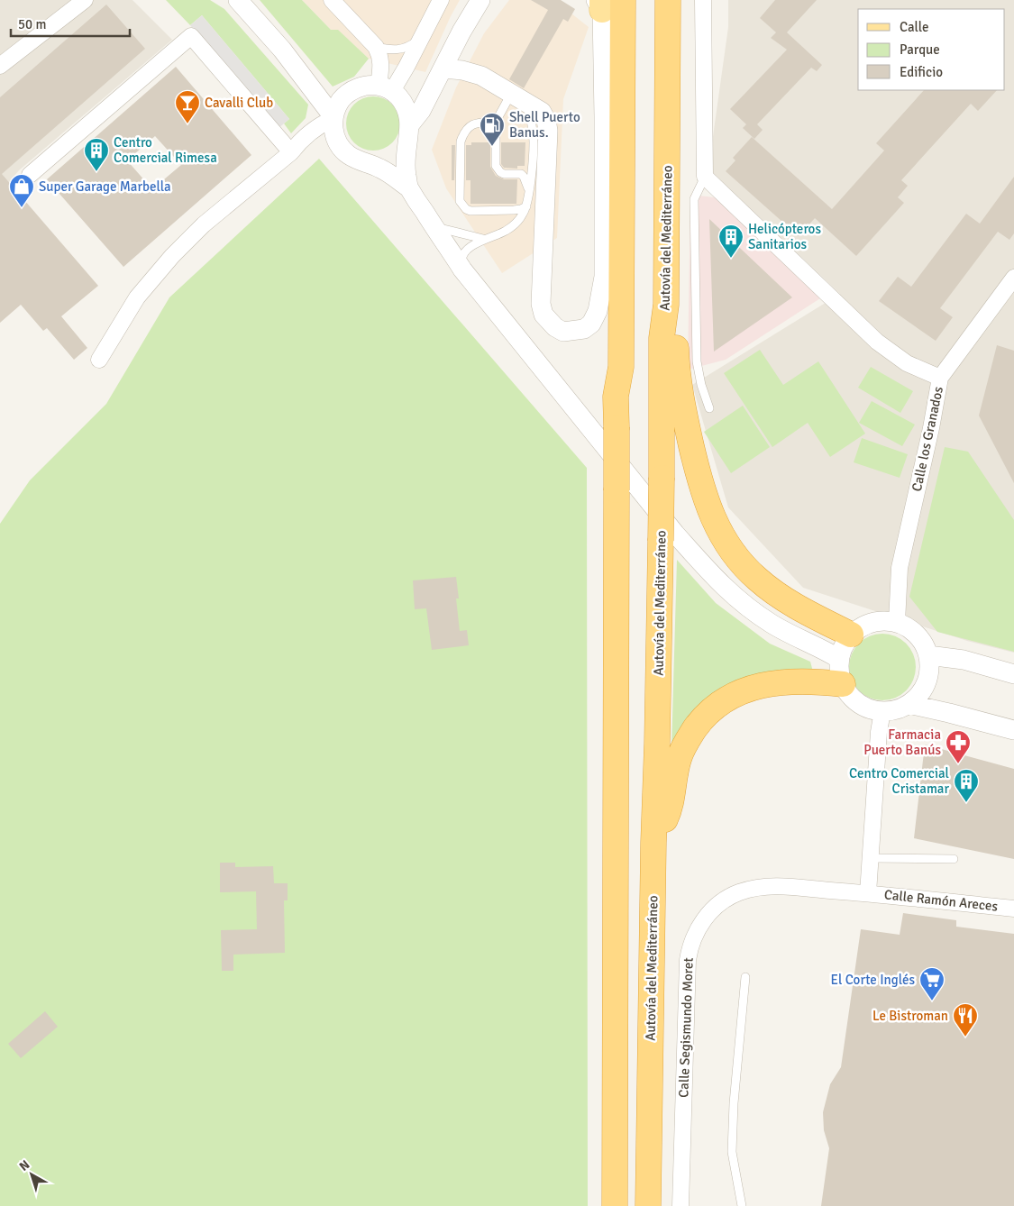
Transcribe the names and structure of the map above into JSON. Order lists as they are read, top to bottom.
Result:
{
  "streets": {
    "highway": ["Autovía del Mediterráneo"],
    "street": ["Calle los Granados", "Calle Ramón Areces", "Calle Segismundo Moret"]
  },
  "crossings": [
    ["Calle Ramón Areces", "Calle Segismundo Moret"]
  ],
  "places": {
    "bar": ["Cavalli Club"],
    "fuel station": ["Shell Puerto Banus."],
    "building": ["Centro Comercial Rimesa", "Helicópteros Sanitarios", "Centro Comercial Cristamar"],
    "shop": ["Super Garage Marbella"],
    "pharmacy": ["Farmacia Puerto Banús"],
    "supermarket": ["El Corte Inglés"],
    "restaurant": ["Le Bistroman"]
  },
  "legend": ["Calle", "Parque", "Edificio"],
  "scale_bar": "50 m",
  "north": "top left"
}
